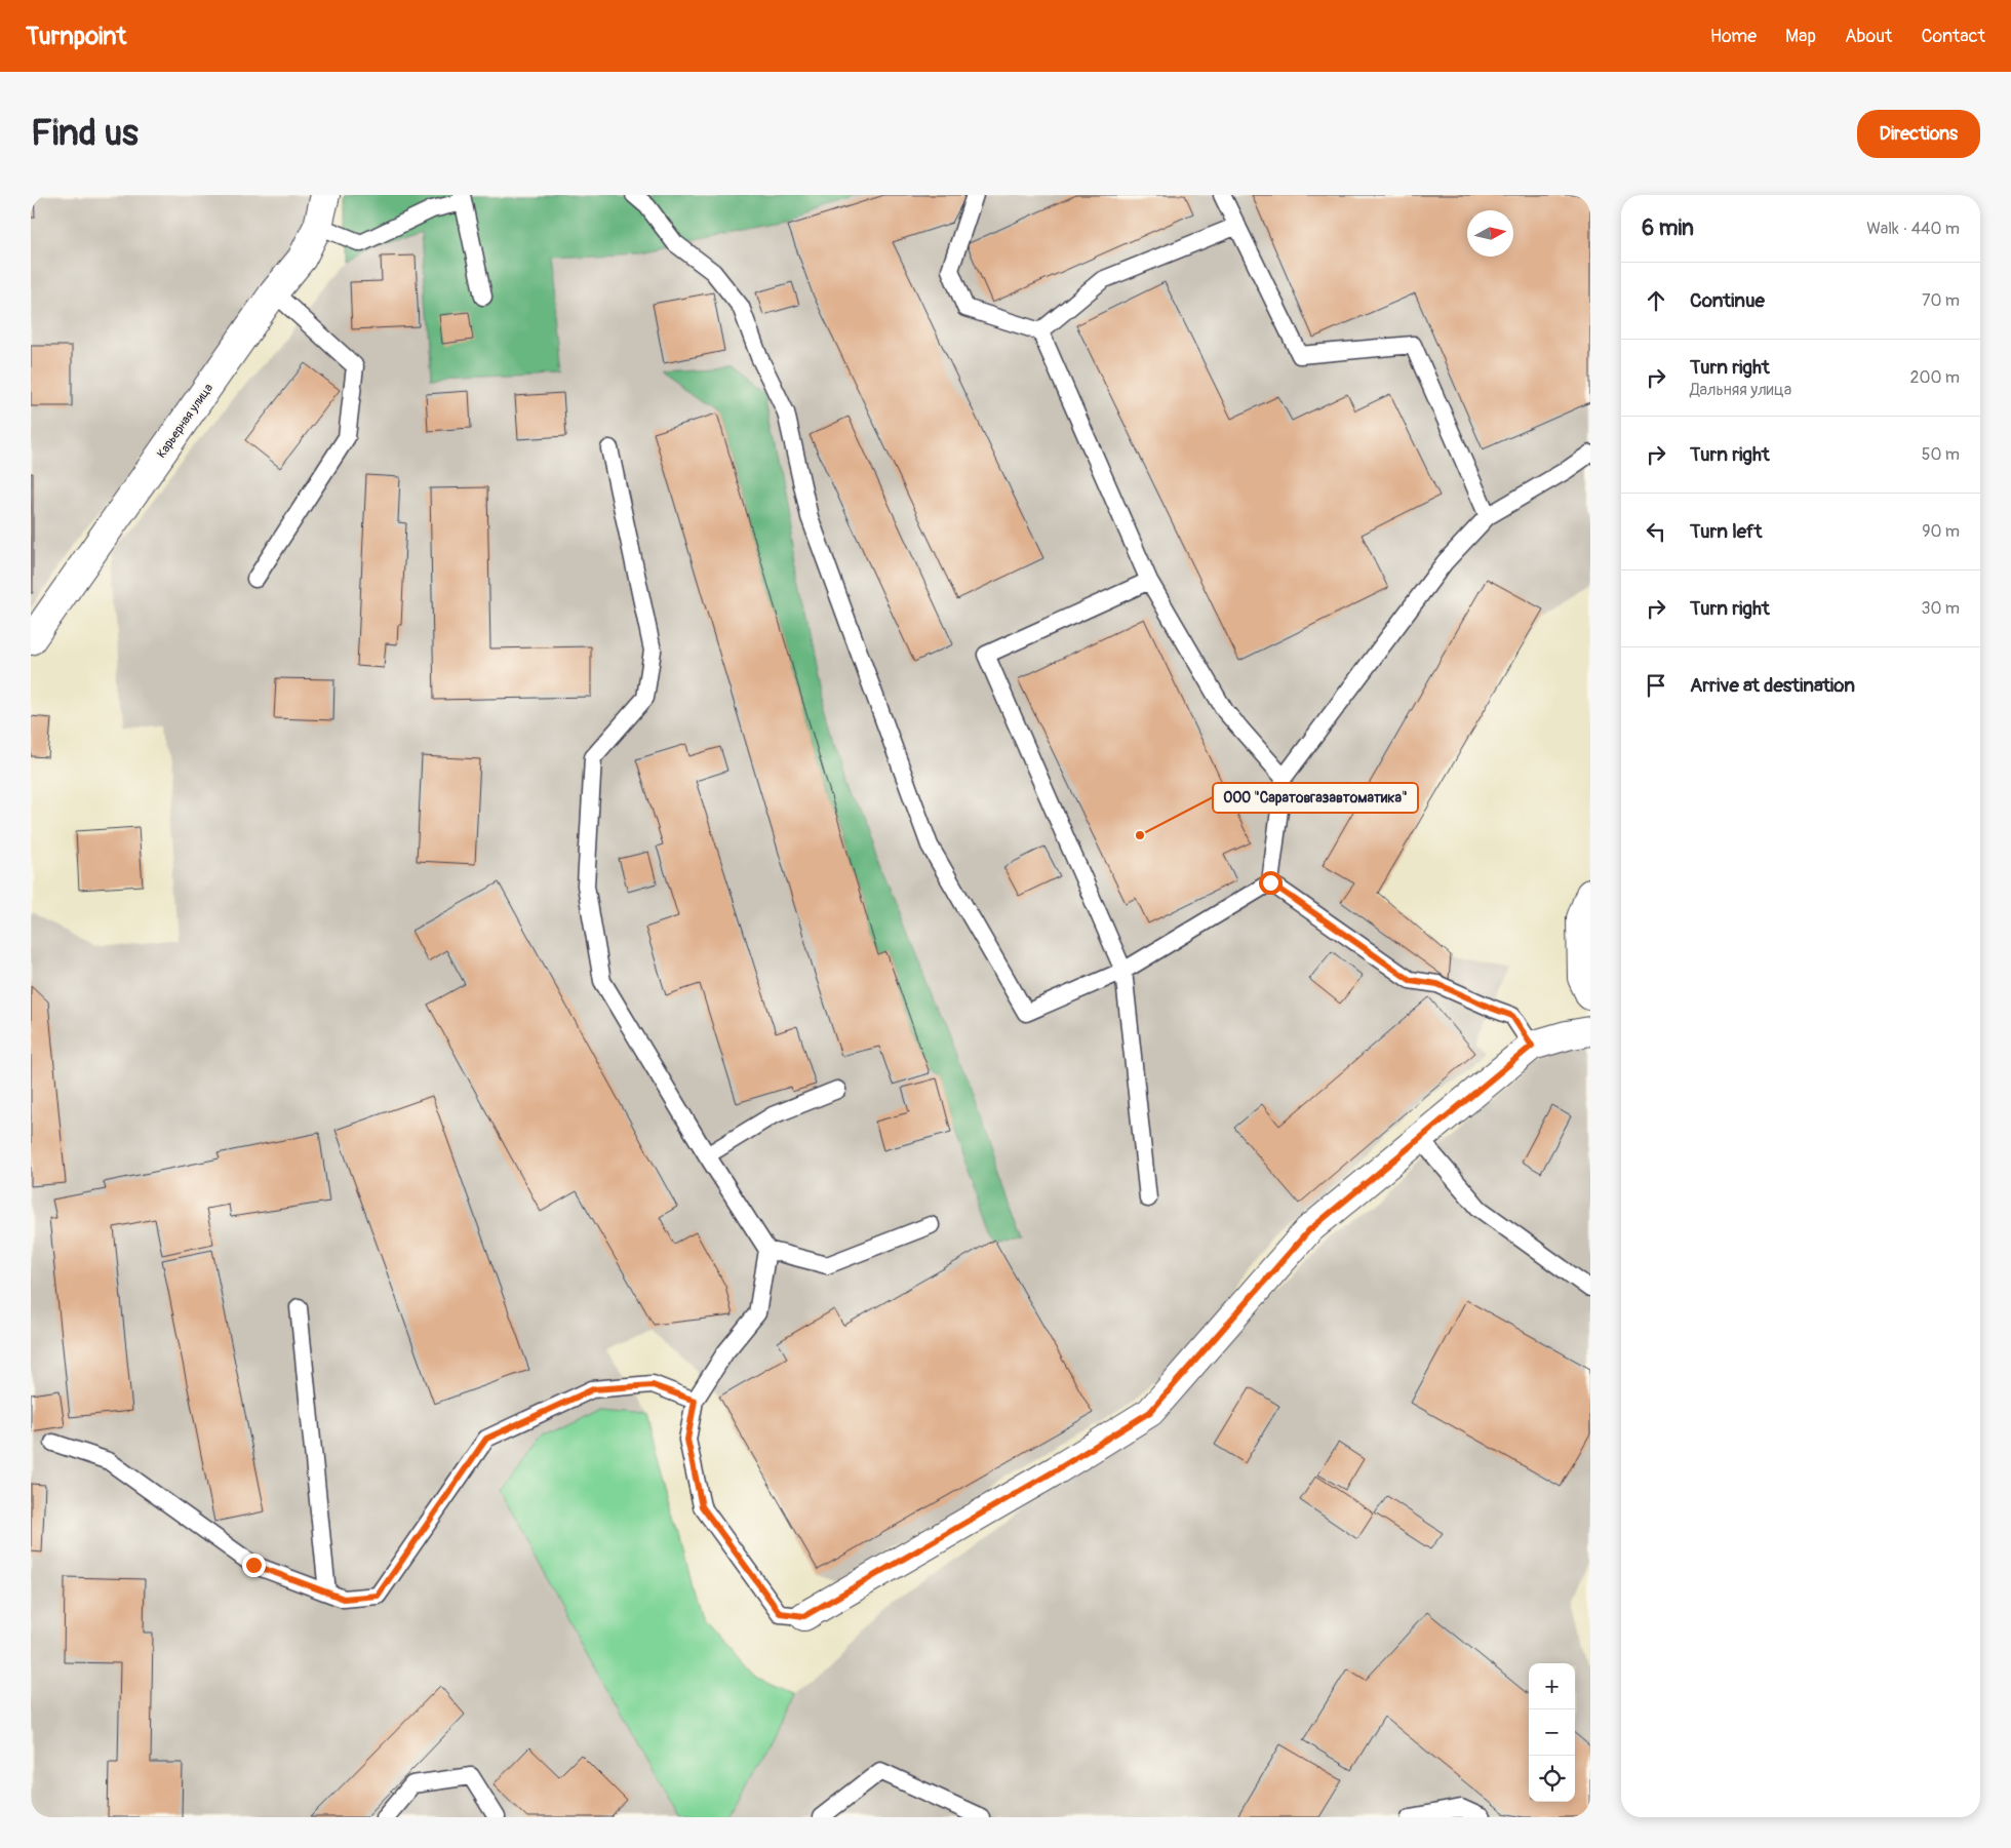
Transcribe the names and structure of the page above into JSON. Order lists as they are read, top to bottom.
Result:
{
  "streets": {
    "street": ["Карьерная улица"]
  },
  "places": ["ООО \"Саратовгазавтоматика\""],
  "north": "right",
  "page": {
    "header": "Turnpoint",
    "nav": [
      "Home",
      "Map",
      "About",
      "Contact"
    ],
    "buttons": "Directions",
    "title": "Find us",
    "heading": ["6 min", "Walk · 440 m"],
    "list": [
      ["Continue", "70 m"],
      ["Turn right", "Дальняя улица", "200 m"],
      ["Turn right", "50 m"],
      ["Turn left", "90 m"],
      ["Turn right", "30 m"],
      "Arrive at destination"
    ],
    "map_buttons": ["+", "−"]
  }
}
